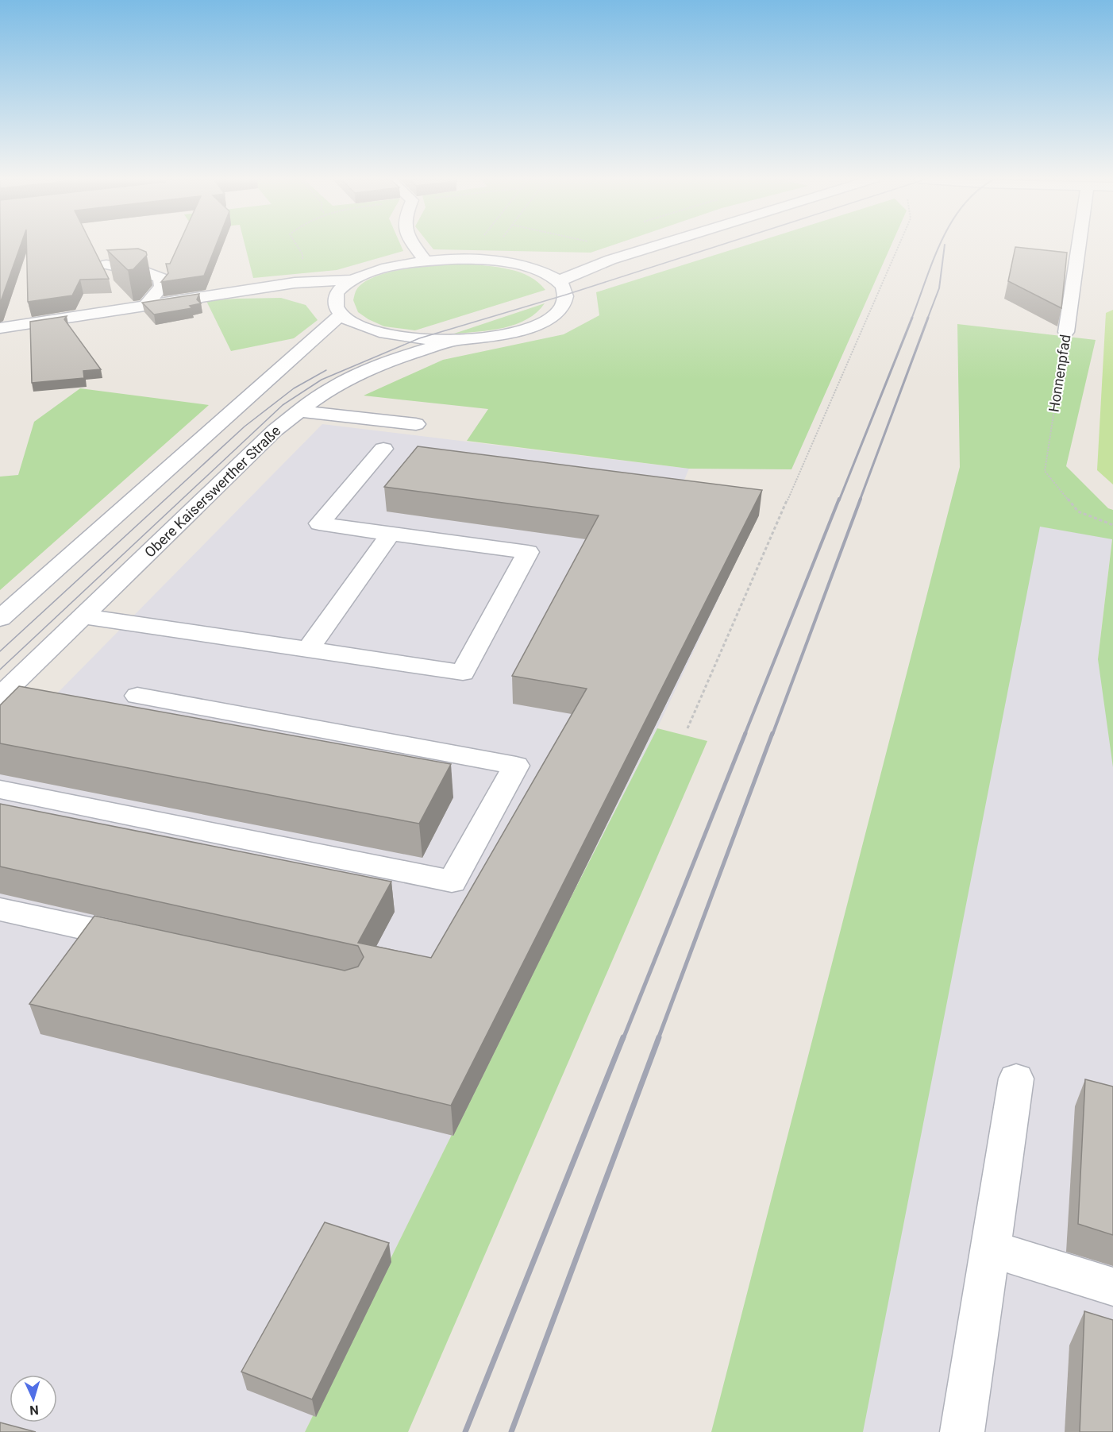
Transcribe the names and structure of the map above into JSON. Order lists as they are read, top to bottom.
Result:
{
  "streets": {
    "street": ["Honnenpfad", "Obere Kaiserswerther Straße"]
  },
  "north": "bottom"
}
